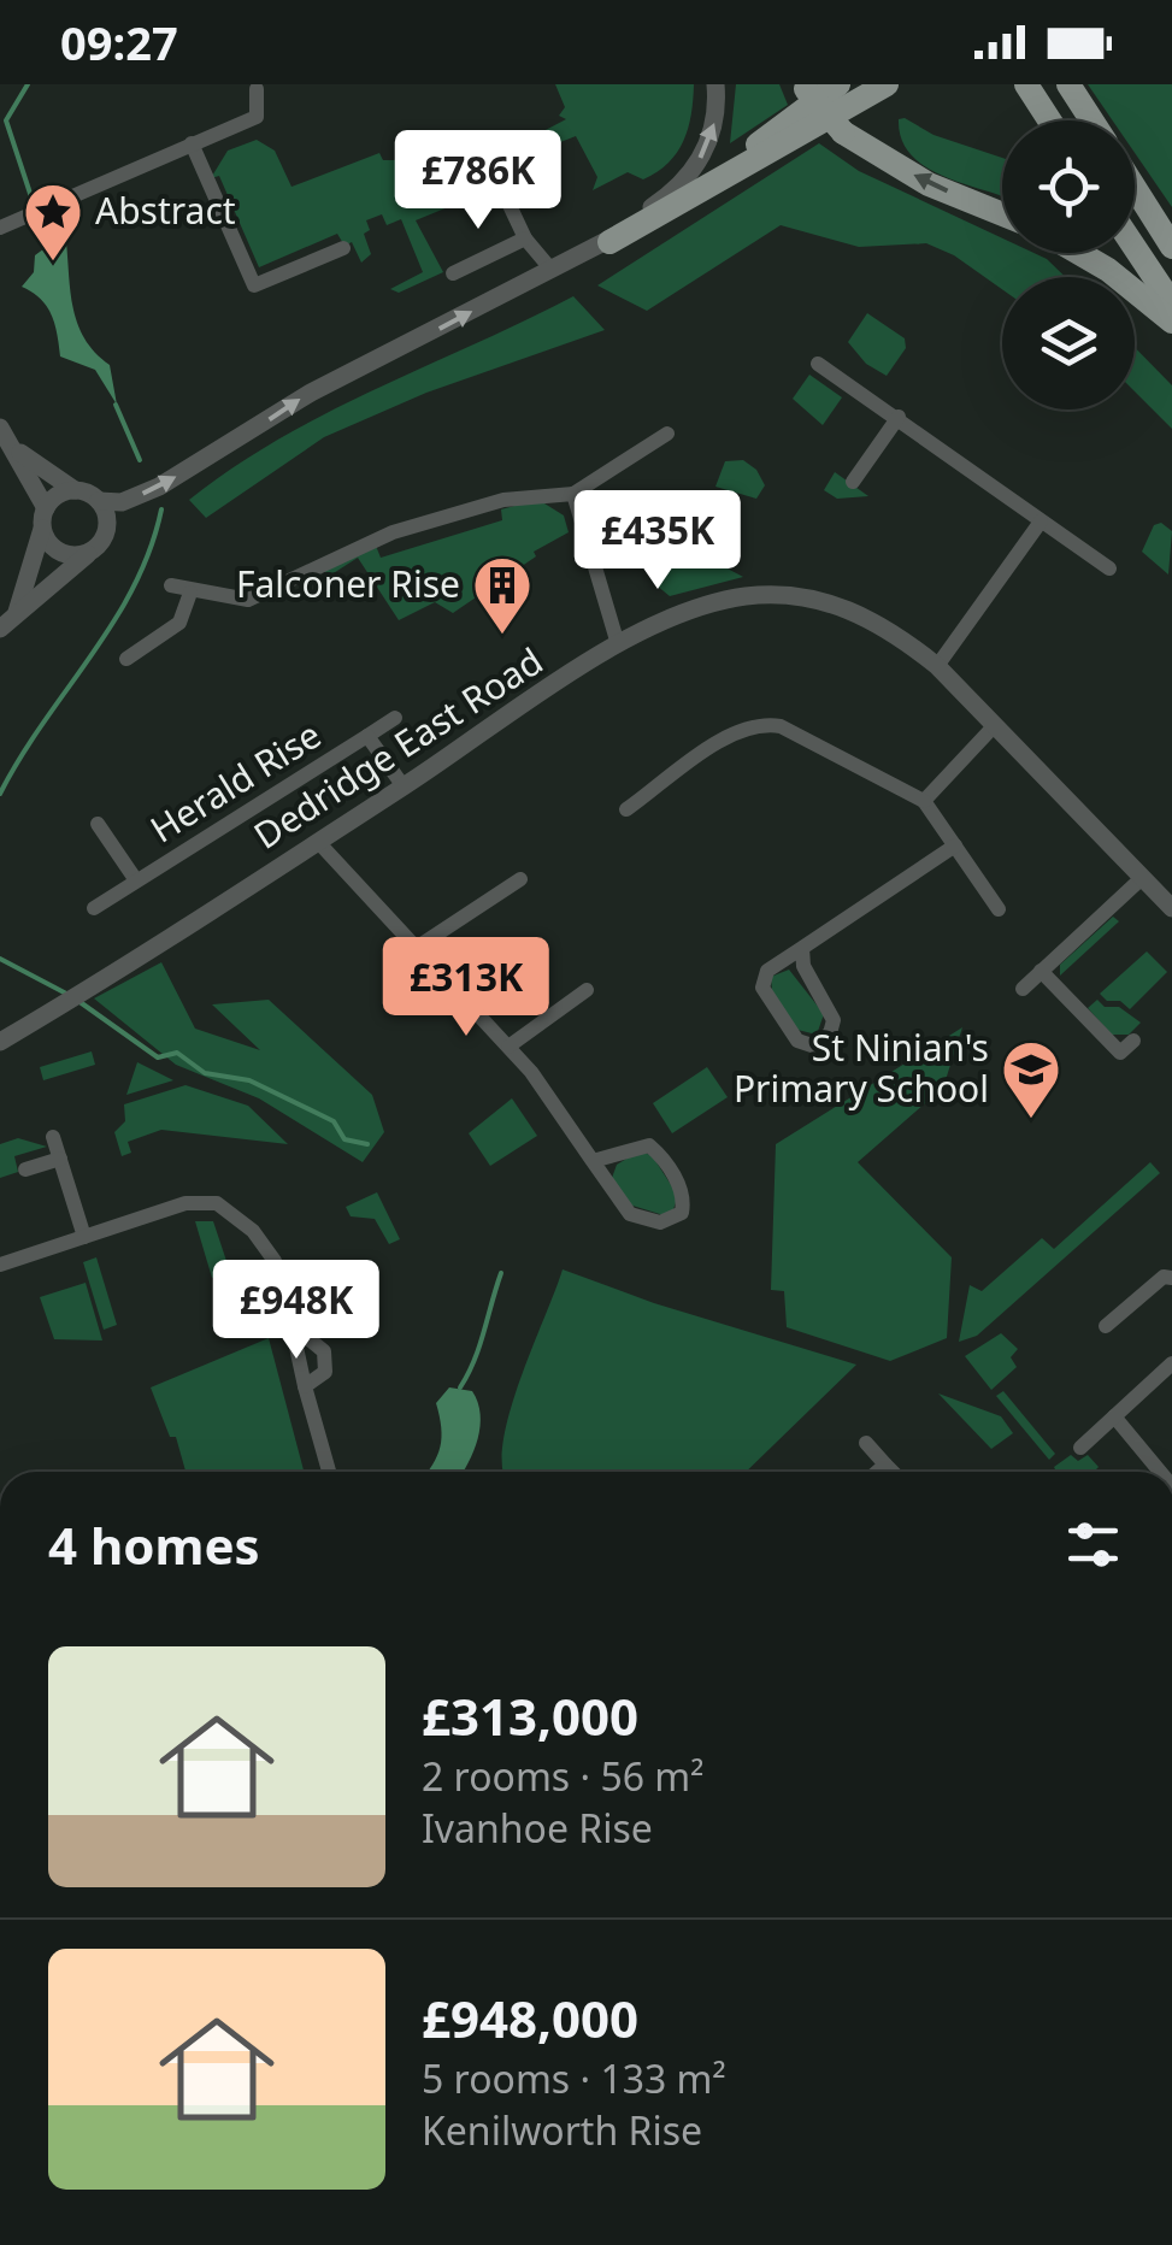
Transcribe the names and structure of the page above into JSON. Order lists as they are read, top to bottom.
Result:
{
  "streets": {
    "street": ["Dedridge East Road", "Herald Rise"]
  },
  "crossings": [
    ["Dedridge East Road", "Herald Rise"]
  ],
  "places": {
    "place": ["Abstract"],
    "building": ["Falconer Rise"],
    "school or university": ["St Ninian's Primary School"]
  },
  "page": {
    "status": "09:27",
    "price": [
      "£786K",
      "£435K",
      "£313K",
      "£948K"
    ],
    "heading": "4 homes",
    "list": [
      {
        "name": "£313,000",
        "note": "2 rooms · 56 m² · Ivanhoe Rise"
      },
      {
        "name": "£948,000",
        "note": "5 rooms · 133 m² · Kenilworth Rise"
      }
    ]
  }
}
